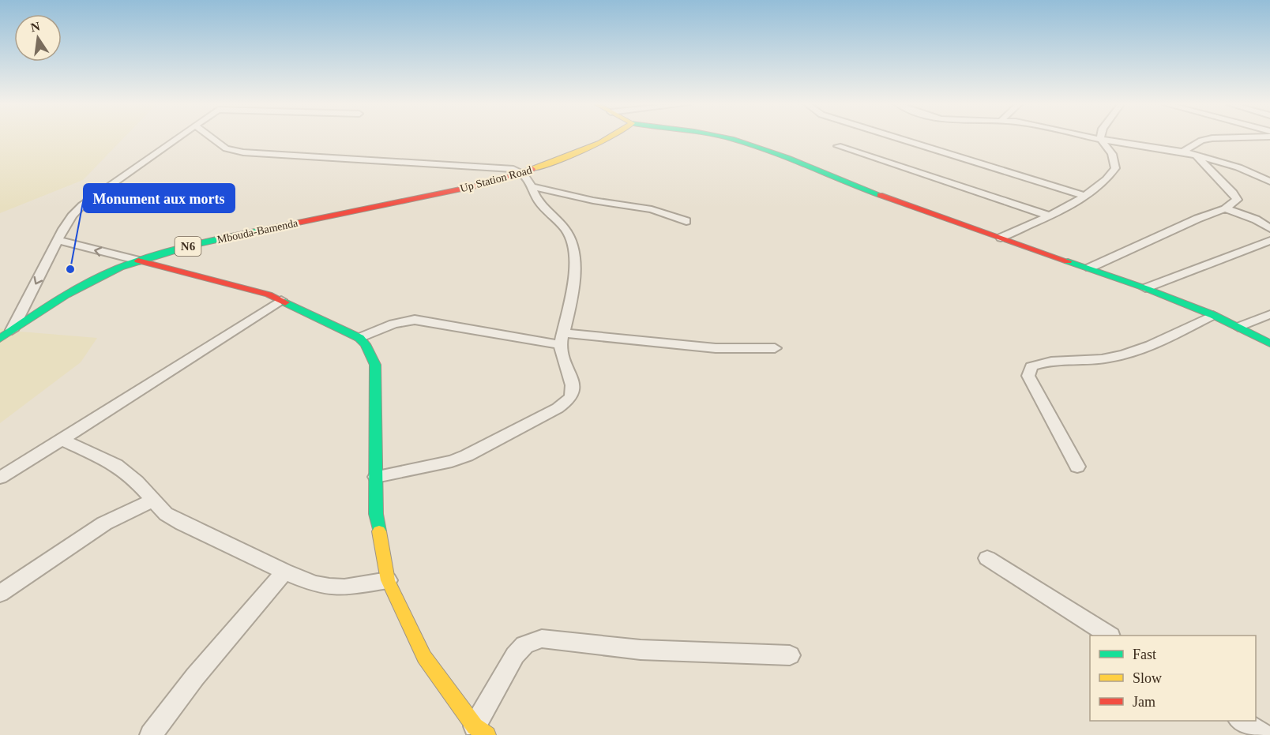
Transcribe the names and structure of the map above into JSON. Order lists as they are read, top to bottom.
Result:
{
  "streets": {
    "main road": ["Up Station Road", "Mbouda-Bamenda", "N6"]
  },
  "crossings": [
    ["Up Station Road", "Mbouda-Bamenda"]
  ],
  "places": ["Monument aux morts"],
  "legend": ["Fast", "Slow", "Jam"],
  "north": "top"
}
